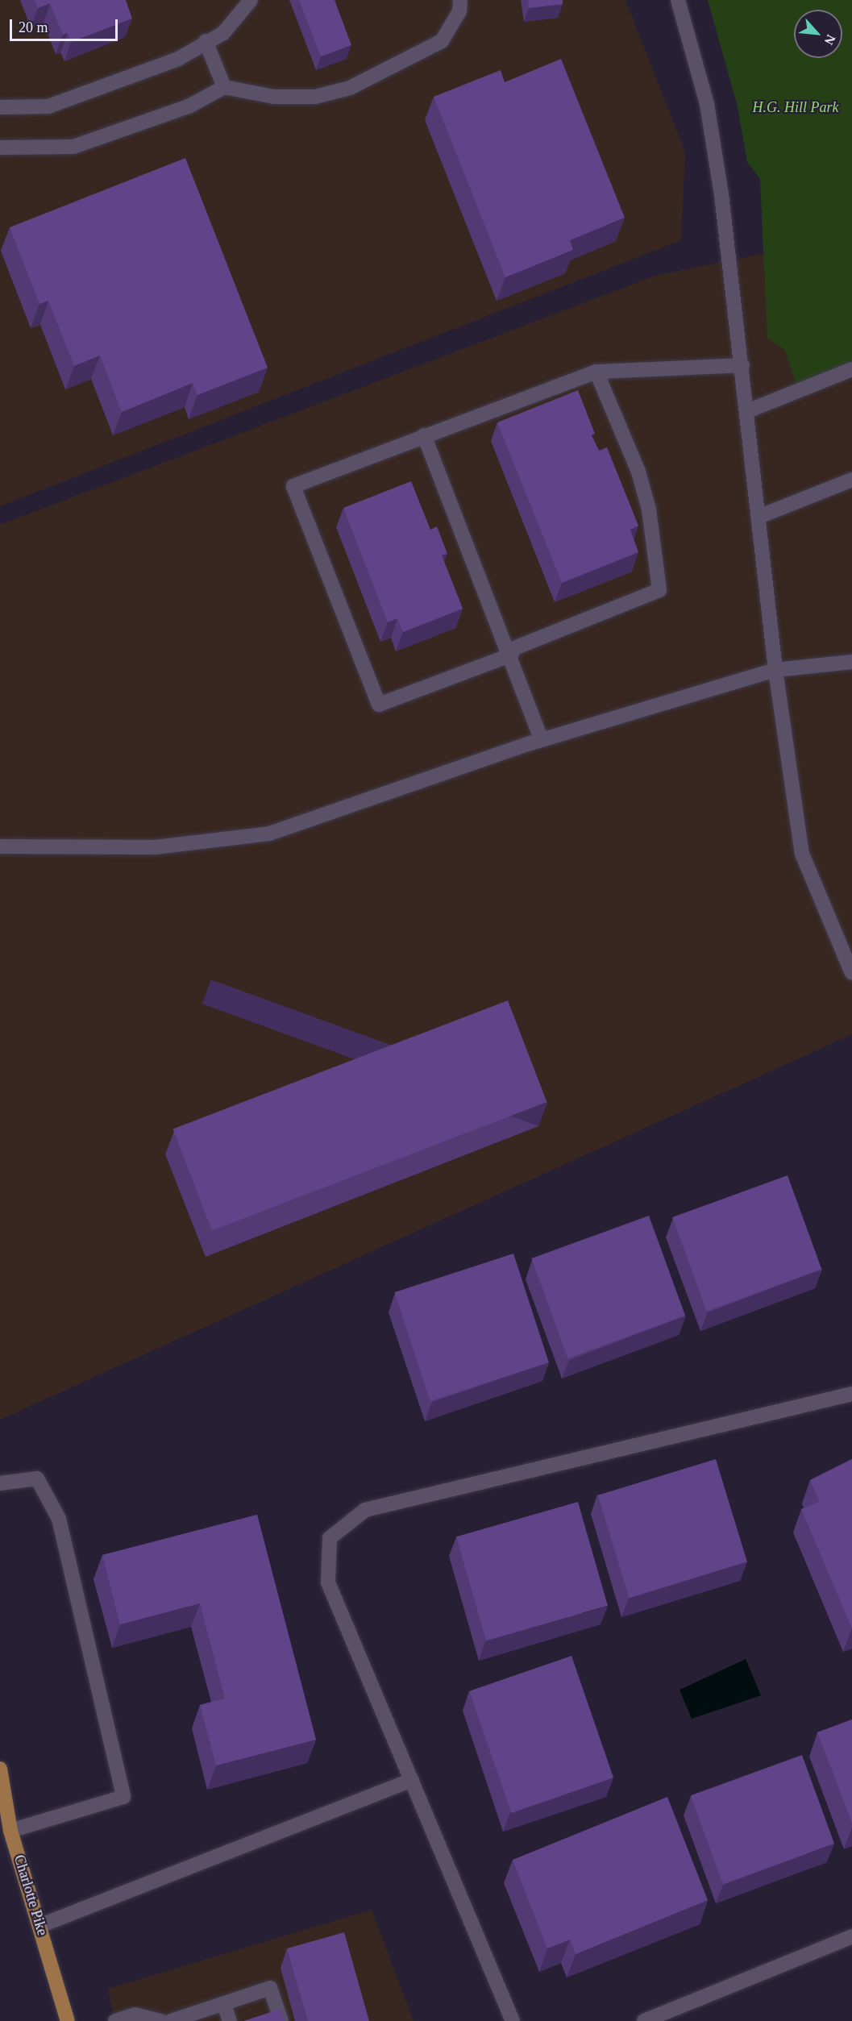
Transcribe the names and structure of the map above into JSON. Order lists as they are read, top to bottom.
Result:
{
  "streets": {
    "main road": ["Charlotte Pike"]
  },
  "parks": ["H.G. Hill Park"],
  "scale_bar": "20 m",
  "north": "bottom right"
}
